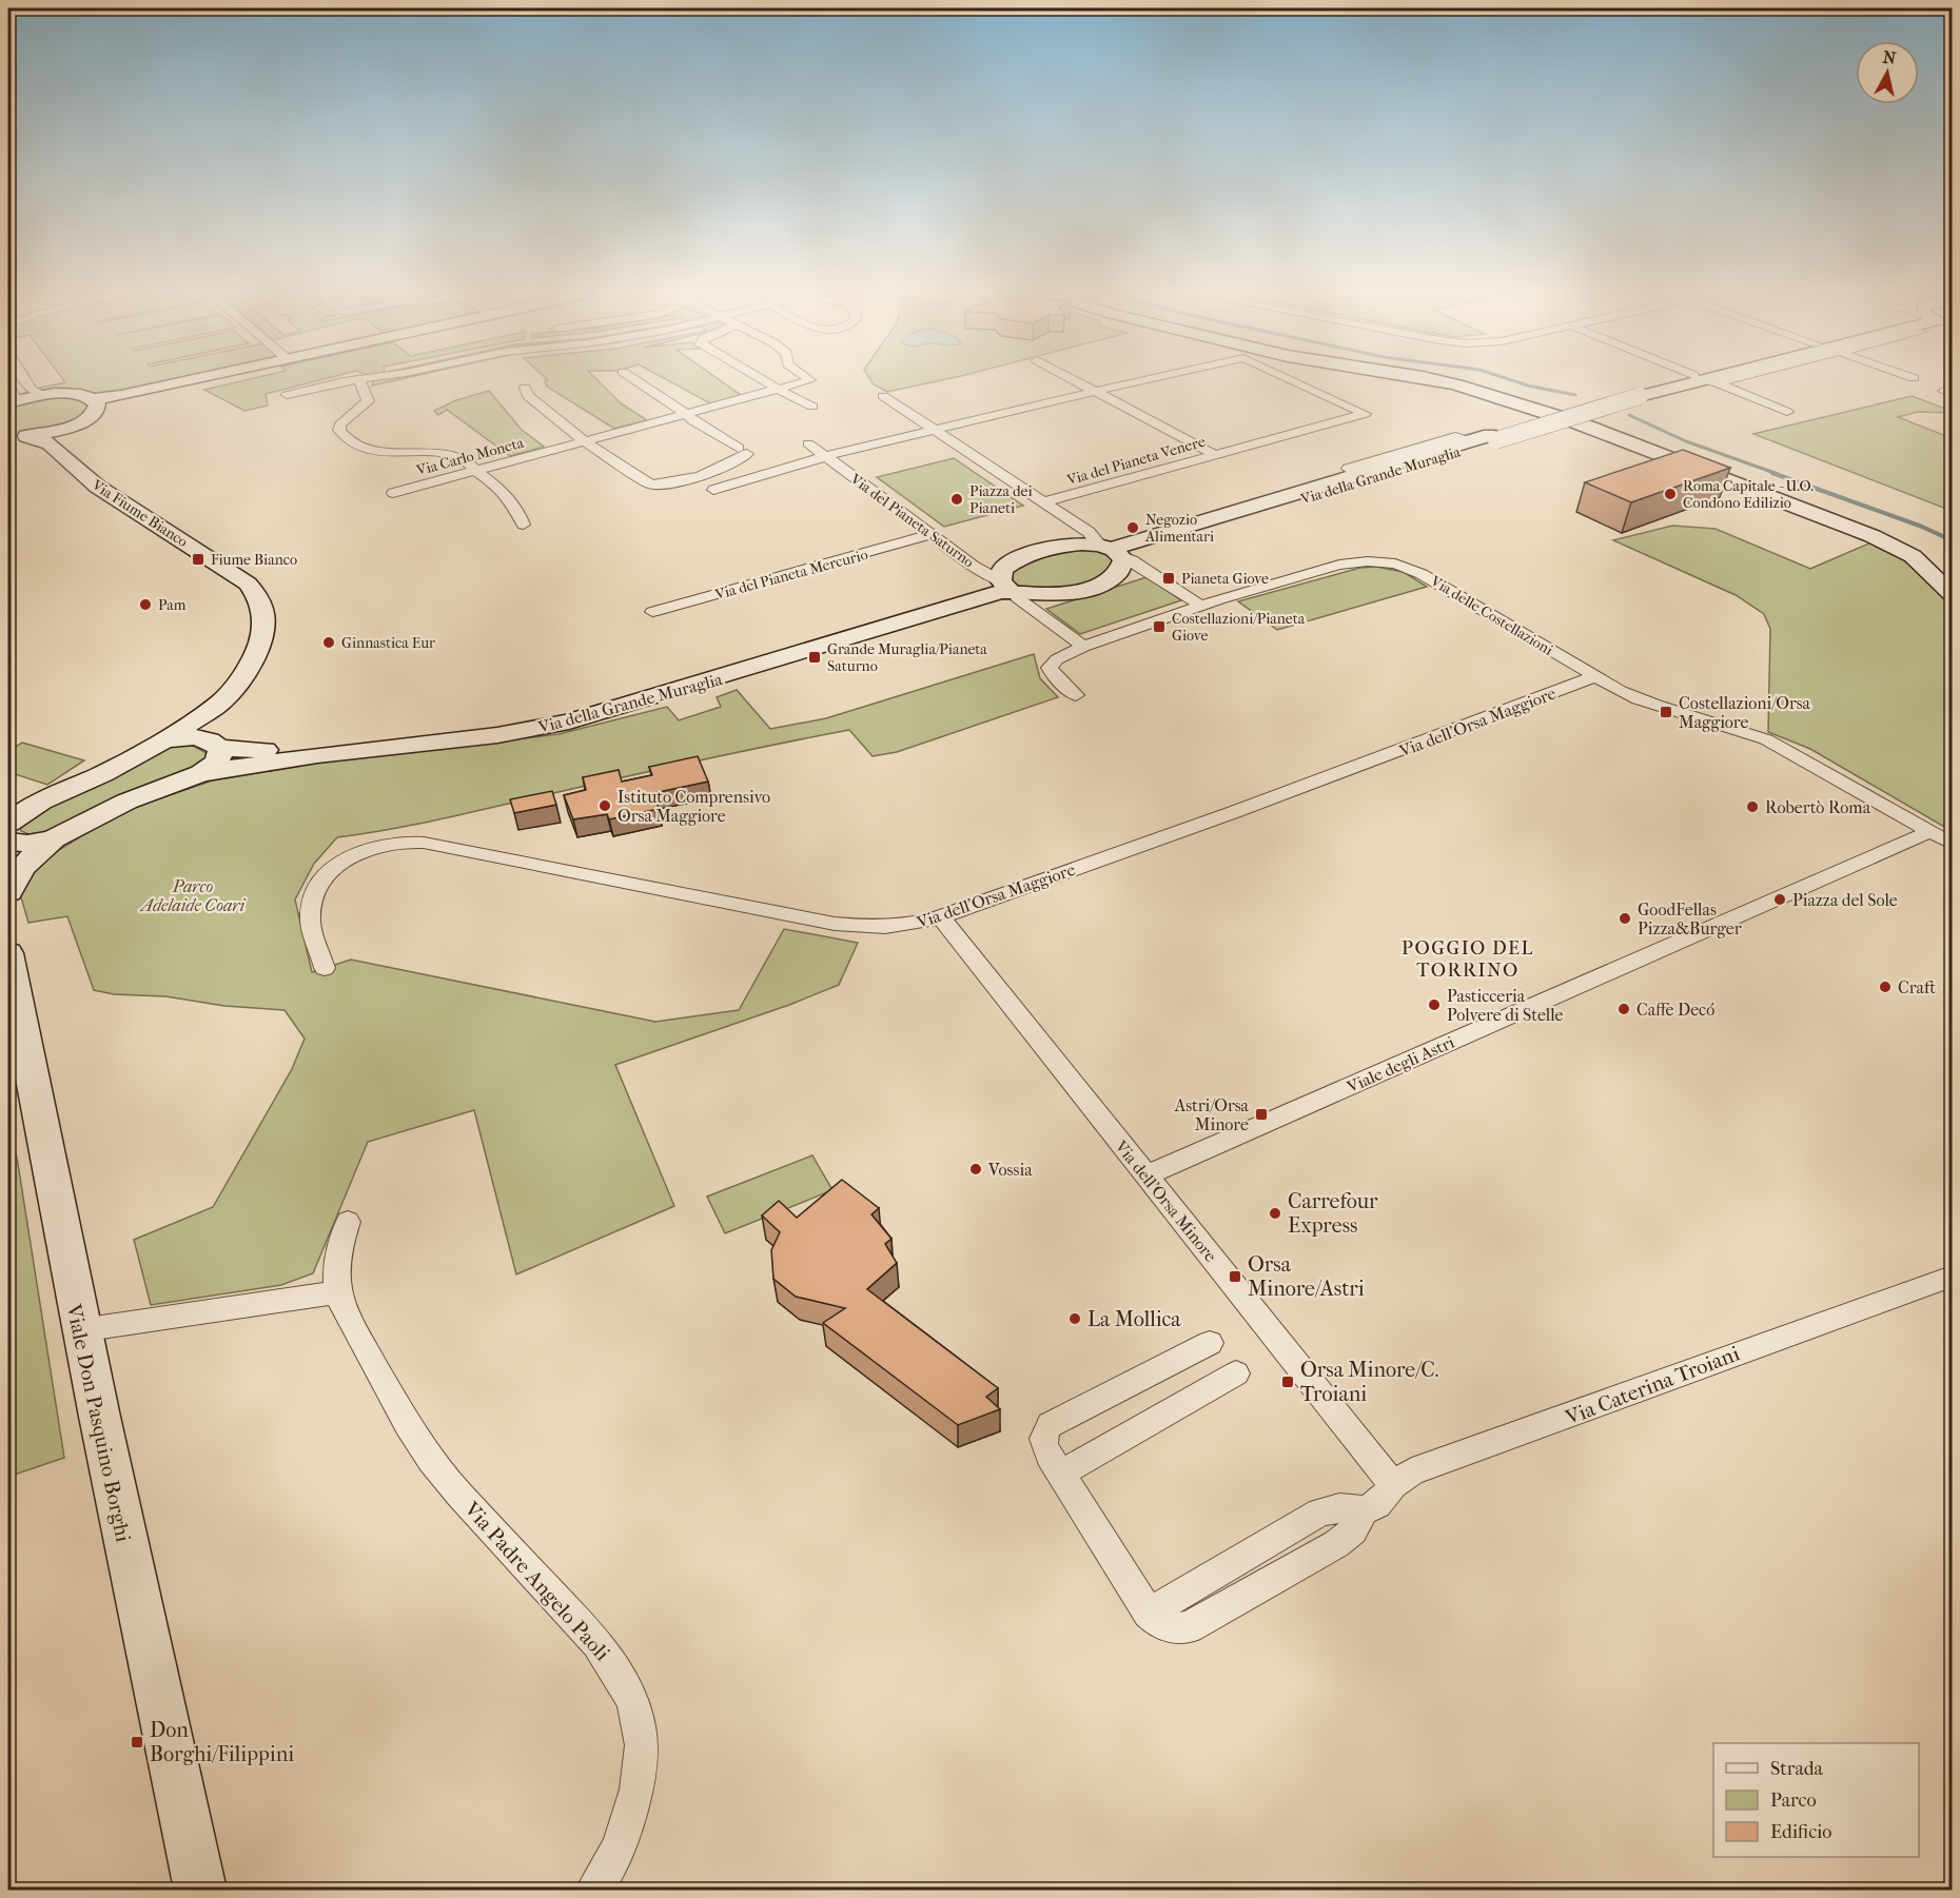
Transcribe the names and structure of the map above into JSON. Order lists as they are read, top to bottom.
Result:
{
  "streets": {
    "street": [
      "Via Carlo Moneta",
      "Via del Pianeta Venere",
      "Via della Grande Muraglia",
      "Via Fiume Bianco",
      "Via del Pianeta Saturno",
      "Via del Pianeta Mercurio",
      "Via delle Costellazioni",
      "Via dell'Orsa Maggiore",
      "Viale degli Astri",
      "Via dell'Orsa Minore",
      "Via Caterina Troiani",
      "Viale Don Pasquino Borghi",
      "Via Padre Angelo Paoli"
    ]
  },
  "crossings": [
    ["Via della Grande Muraglia", "Via del Pianeta Saturno"],
    ["Via del Pianeta Saturno", "Via del Pianeta Mercurio"],
    ["Via del Pianeta Saturno", "Via delle Costellazioni"],
    ["Via delle Costellazioni", "Via dell'Orsa Maggiore"],
    ["Via delle Costellazioni", "Viale degli Astri"],
    ["Via dell'Orsa Maggiore", "Via dell'Orsa Minore"],
    ["Viale degli Astri", "Via dell'Orsa Minore"],
    ["Via dell'Orsa Minore", "Via Caterina Troiani"]
  ],
  "districts": ["POGGIO DEL TORRINO"],
  "parks": ["Parco Adelaide Coari"],
  "places": {
    "other": [
      "Roma Capitale - U.O. Condono Edilizio",
      "Piazza dei Pianeti",
      "Negozio Alimentari",
      "Pam",
      "Ginnastica Eur",
      "Istituto Comprensivo Orsa Maggiore",
      "Robertò Roma",
      "Piazza del Sole",
      "GoodFellas Pizza&Burger",
      "Craft",
      "Pasticceria Polvere di Stelle",
      "Caffe Decó",
      "Vossia",
      "Carrefour Express",
      "La Mollica"
    ],
    "transit": [
      "Fiume Bianco",
      "Pianeta Giove",
      "Costellazioni/Pianeta Giove",
      "Grande Muraglia/Pianeta Saturno",
      "Costellazioni/Orsa Maggiore",
      "Astri/Orsa Minore",
      "Orsa Minore/Astri",
      "Orsa Minore/C. Troiani",
      "Don Borghi/Filippini"
    ]
  },
  "legend": ["Strada", "Parco", "Edificio"],
  "north": "top"
}
